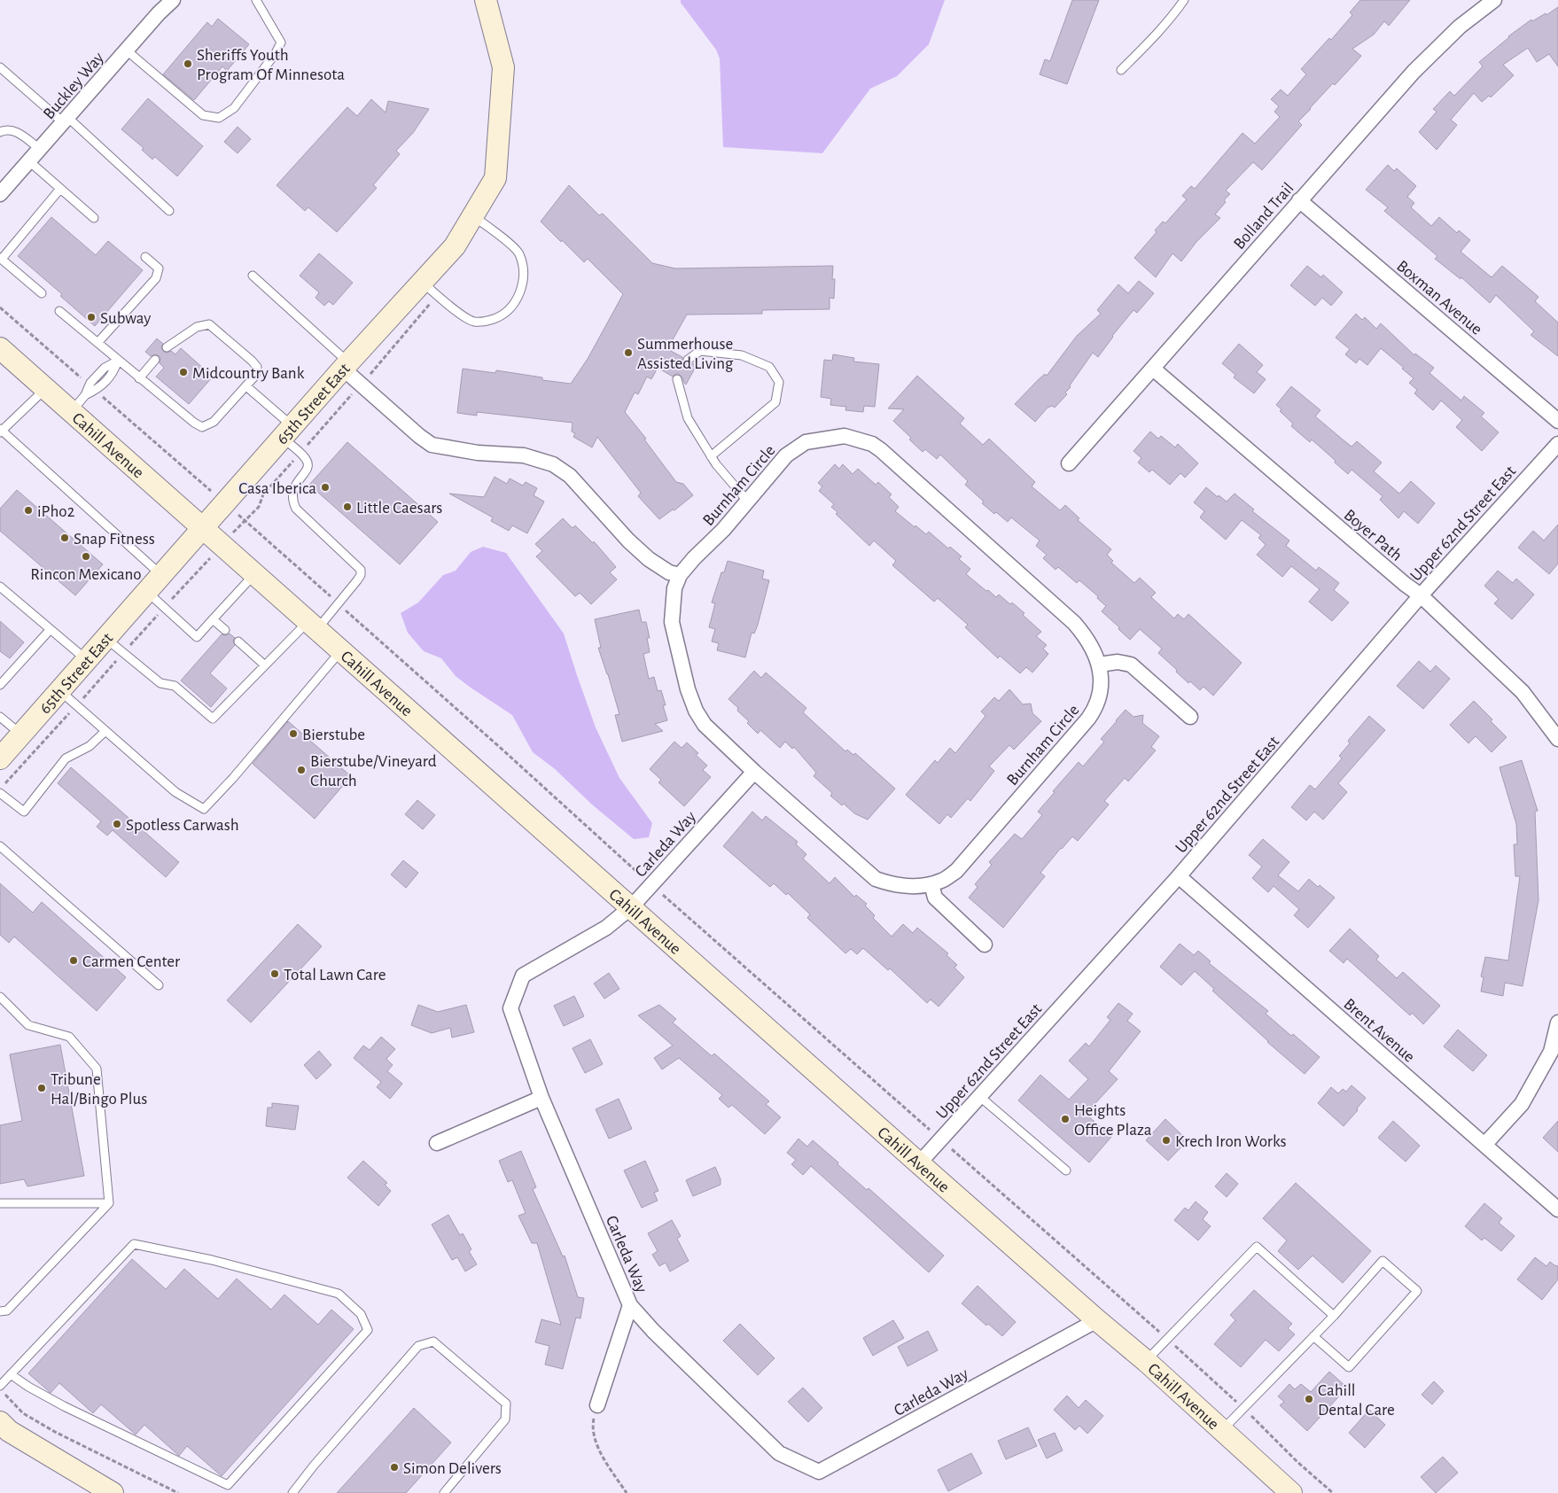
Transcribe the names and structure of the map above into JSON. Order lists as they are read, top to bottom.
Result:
{
  "streets": {
    "street": [
      "Buckley Way",
      "Bolland Trail",
      "Boxman Avenue",
      "65th Street East",
      "Cahill Avenue",
      "Burnham Circle",
      "Upper 62nd Street East",
      "Boyer Path",
      "Carleda Way",
      "Brent Avenue"
    ]
  },
  "crossings": [
    ["Bolland Trail", "Boxman Avenue"],
    ["Bolland Trail", "Boyer Path"],
    ["65th Street East", "Cahill Avenue"],
    ["Cahill Avenue", "Upper 62nd Street East"],
    ["Cahill Avenue", "Carleda Way"],
    ["Burnham Circle", "Carleda Way"],
    ["Upper 62nd Street East", "Boyer Path"],
    ["Upper 62nd Street East", "Brent Avenue"]
  ],
  "places": [
    "Sheriffs Youth Program Of Minnesota",
    "Subway",
    "Summerhouse Assisted Living",
    "Midcountry Bank",
    "Casa Iberica",
    "Little Caesars",
    "iPho2",
    "Snap Fitness",
    "Rincon Mexicano",
    "Bierstube",
    "Bierstube/Vineyard Church",
    "Spotless Carwash",
    "Carmen Center",
    "Total Lawn Care",
    "Tribune Hal/Bingo Plus",
    "Heights Office Plaza",
    "Krech Iron Works",
    "Cahill Dental Care",
    "Simon Delivers"
  ]
}
